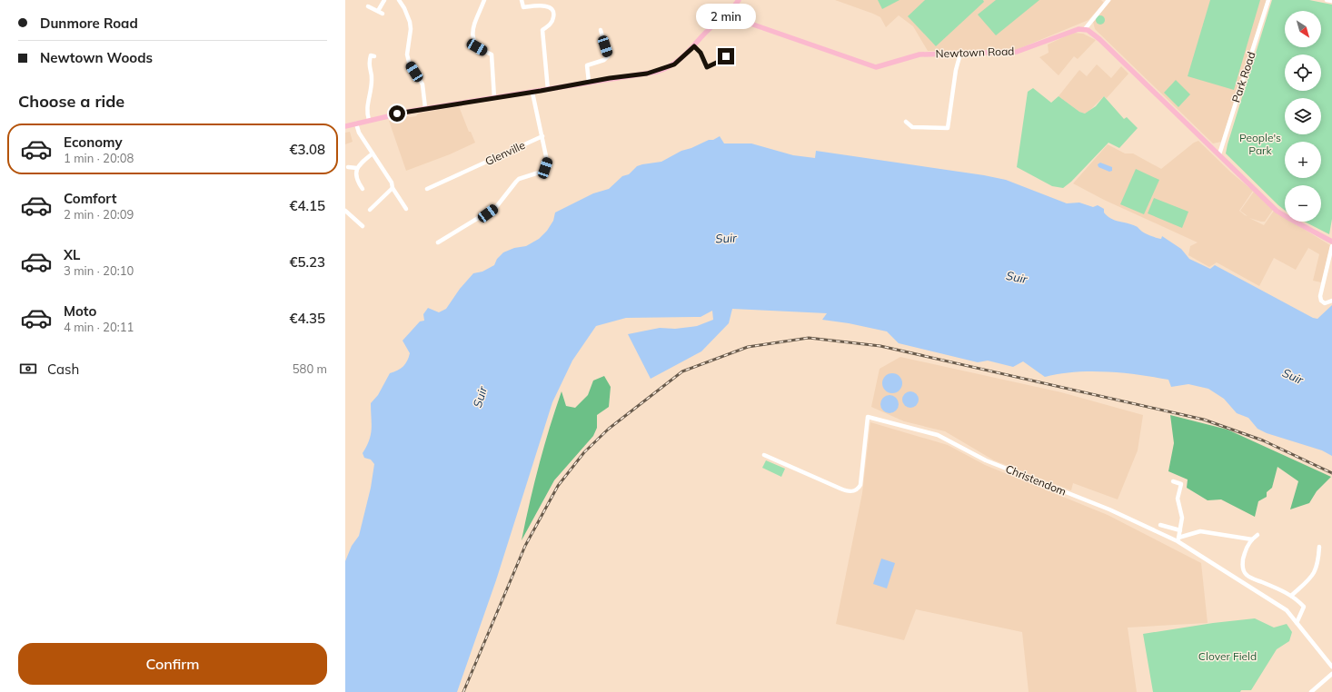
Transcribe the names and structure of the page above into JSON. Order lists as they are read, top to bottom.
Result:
{
  "streets": {
    "main road": ["Newtown Road"],
    "street": ["Park Road", "Glenville", "Christendom"]
  },
  "water": ["Suir"],
  "parks": ["People's Park", "Clover Field"],
  "north": "bottom right",
  "page": {
    "banner": ["Dunmore Road", "Newtown Woods"],
    "bubble": "2 min",
    "map_buttons": ["+", "−"],
    "heading": "Choose a ride",
    "list": [
      {
        "name": "Economy",
        "note": "1 min · 20:08",
        "value": "€3.08"
      },
      {
        "name": "Comfort",
        "note": "2 min · 20:09",
        "value": "€4.15"
      },
      {
        "name": "XL",
        "note": "3 min · 20:10",
        "value": "€5.23"
      },
      {
        "name": "Moto",
        "note": "4 min · 20:11",
        "value": "€4.35"
      }
    ],
    "pay": ["Cash", "580 m"],
    "buttons": "Confirm"
  }
}
